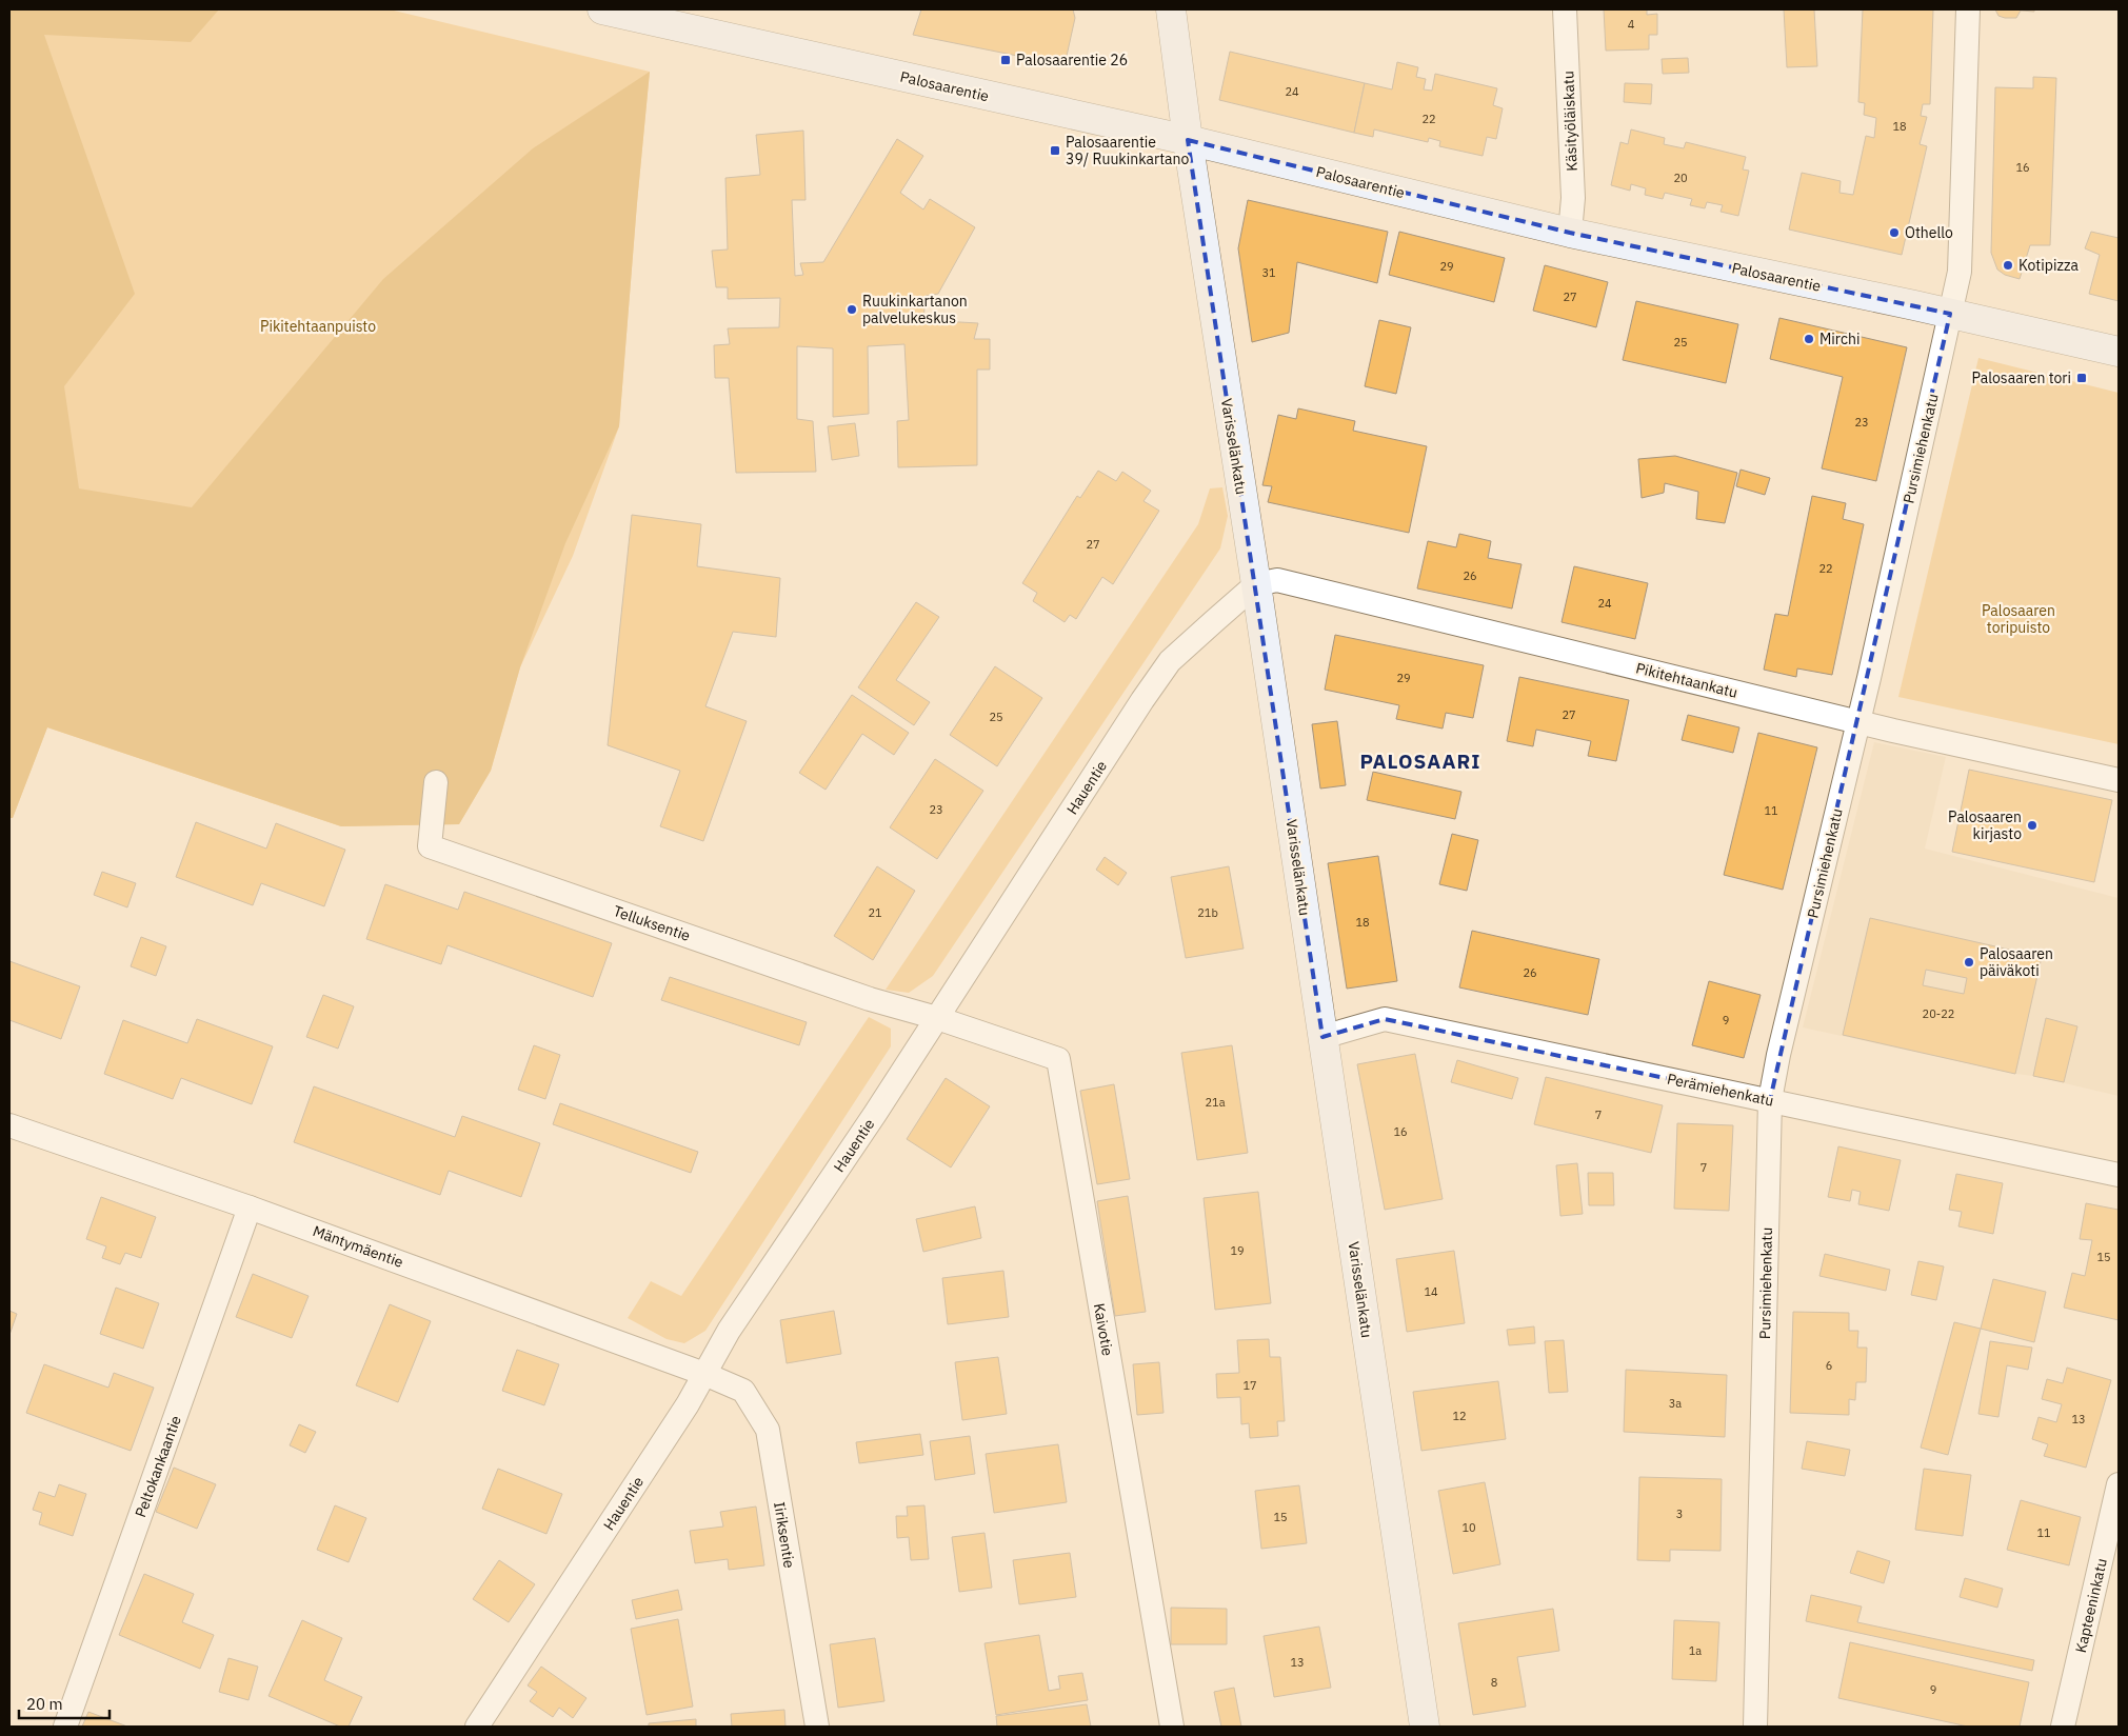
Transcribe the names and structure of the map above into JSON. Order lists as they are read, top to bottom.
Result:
{
  "streets": {
    "street": [
      "Palosaarentie",
      "Käsityöläiskatu",
      "Varisselänkatu",
      "Pursimiehenkatu",
      "Pikitehtaankatu",
      "Hauentie",
      "Telluksentie",
      "Perämiehenkatu",
      "Mäntymäentie",
      "Kaivotie",
      "Peltokankaantie",
      "Iiriksentie",
      "Kapteeninkatu"
    ]
  },
  "crossings": [
    ["Palosaarentie", "Käsityöläiskatu"],
    ["Palosaarentie", "Varisselänkatu"],
    ["Palosaarentie", "Pursimiehenkatu"],
    ["Varisselänkatu", "Pikitehtaankatu"],
    ["Varisselänkatu", "Hauentie"],
    ["Varisselänkatu", "Perämiehenkatu"],
    ["Pursimiehenkatu", "Pikitehtaankatu"],
    ["Pursimiehenkatu", "Perämiehenkatu"],
    ["Pikitehtaankatu", "Hauentie"],
    ["Hauentie", "Telluksentie"],
    ["Hauentie", "Mäntymäentie"],
    ["Hauentie", "Kaivotie"],
    ["Hauentie", "Iiriksentie"],
    ["Telluksentie", "Kaivotie"],
    ["Mäntymäentie", "Peltokankaantie"],
    ["Mäntymäentie", "Iiriksentie"]
  ],
  "districts": ["PALOSAARI"],
  "parks": ["Pikitehtaanpuisto", "Palosaaren toripuisto"],
  "places": {
    "transit": ["Palosaarentie 26", "Palosaarentie 39/ Ruukinkartano", "Palosaaren tori"],
    "other": [
      "Othello",
      "Kotipizza",
      "Ruukinkartanon palvelukeskus",
      "Mirchi",
      "Palosaaren kirjasto",
      "Palosaaren päiväkoti"
    ]
  },
  "house_numbers": [
    "4",
    "24",
    "22",
    "18",
    "16",
    "20",
    "29",
    "31",
    "27",
    "25",
    "23",
    "27",
    "22",
    "26",
    "24",
    "29",
    "27",
    "25",
    "23",
    "11",
    "21",
    "21b",
    "18",
    "26",
    "20-22",
    "9",
    "21a",
    "7",
    "16",
    "7",
    "19",
    "15",
    "14",
    "6",
    "17",
    "3a",
    "12",
    "13",
    "3",
    "15",
    "10",
    "11",
    "1a",
    "13",
    "8",
    "9"
  ],
  "scale_bar": "20 m"
}
